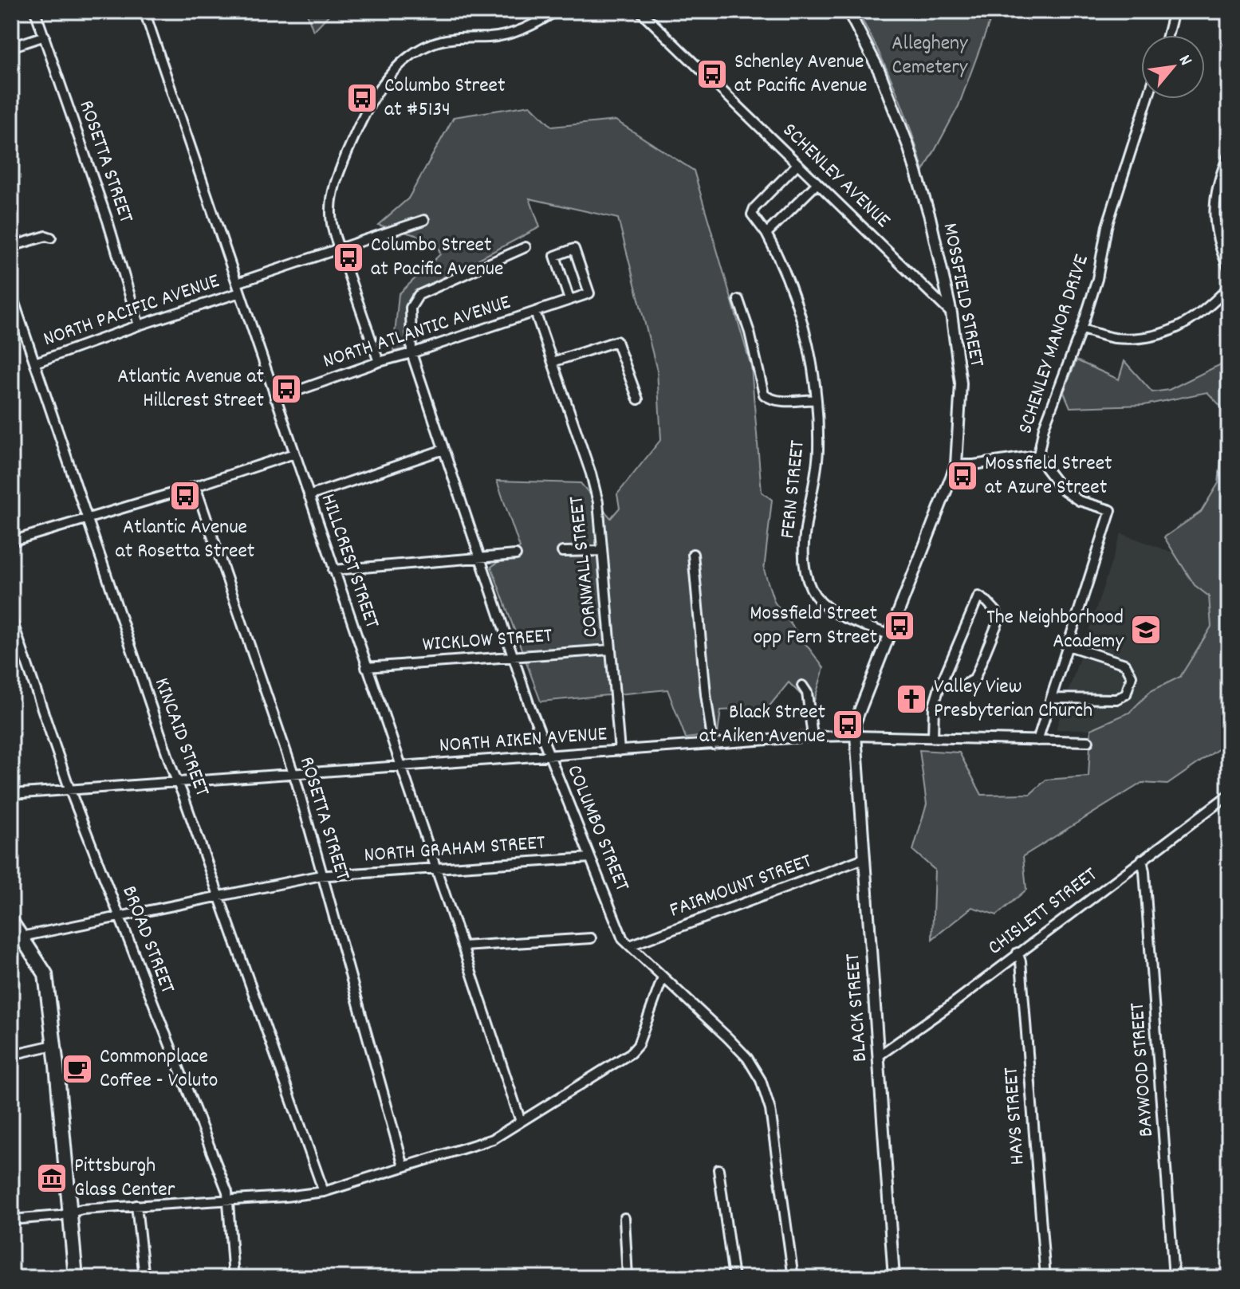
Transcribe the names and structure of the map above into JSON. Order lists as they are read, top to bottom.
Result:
{
  "streets": {
    "street": [
      "ROSETTA STREET",
      "SCHENLEY AVENUE",
      "MOSSFIELD STREET",
      "NORTH PACIFIC AVENUE",
      "NORTH ATLANTIC AVENUE",
      "SCHENLEY MANOR DRIVE",
      "FERN STREET",
      "HILLCREST STREET",
      "CORNWALL STREET",
      "WICKLOW STREET",
      "KINCAID STREET",
      "NORTH AIKEN AVENUE",
      "COLUMBO STREET",
      "NORTH GRAHAM STREET",
      "FAIRMOUNT STREET",
      "CHISLETT STREET",
      "BROAD STREET",
      "BLACK STREET",
      "BAYWOOD STREET",
      "HAYS STREET"
    ]
  },
  "crossings": [
    ["ROSETTA STREET", "NORTH PACIFIC AVENUE"],
    ["ROSETTA STREET", "NORTH AIKEN AVENUE"],
    ["ROSETTA STREET", "NORTH GRAHAM STREET"],
    ["SCHENLEY AVENUE", "MOSSFIELD STREET"],
    ["SCHENLEY AVENUE", "FERN STREET"],
    ["MOSSFIELD STREET", "FERN STREET"],
    ["MOSSFIELD STREET", "NORTH AIKEN AVENUE"],
    ["MOSSFIELD STREET", "BLACK STREET"],
    ["NORTH PACIFIC AVENUE", "HILLCREST STREET"],
    ["NORTH PACIFIC AVENUE", "KINCAID STREET"],
    ["NORTH ATLANTIC AVENUE", "HILLCREST STREET"],
    ["NORTH ATLANTIC AVENUE", "CORNWALL STREET"],
    ["NORTH ATLANTIC AVENUE", "COLUMBO STREET"],
    ["HILLCREST STREET", "WICKLOW STREET"],
    ["HILLCREST STREET", "NORTH AIKEN AVENUE"],
    ["HILLCREST STREET", "NORTH GRAHAM STREET"],
    ["CORNWALL STREET", "WICKLOW STREET"],
    ["CORNWALL STREET", "NORTH AIKEN AVENUE"],
    ["WICKLOW STREET", "COLUMBO STREET"],
    ["KINCAID STREET", "NORTH AIKEN AVENUE"],
    ["KINCAID STREET", "NORTH GRAHAM STREET"],
    ["NORTH AIKEN AVENUE", "COLUMBO STREET"],
    ["NORTH AIKEN AVENUE", "BROAD STREET"],
    ["NORTH AIKEN AVENUE", "BLACK STREET"],
    ["COLUMBO STREET", "NORTH GRAHAM STREET"],
    ["COLUMBO STREET", "FAIRMOUNT STREET"],
    ["NORTH GRAHAM STREET", "BROAD STREET"],
    ["FAIRMOUNT STREET", "BLACK STREET"],
    ["CHISLETT STREET", "BLACK STREET"],
    ["CHISLETT STREET", "BAYWOOD STREET"],
    ["CHISLETT STREET", "HAYS STREET"]
  ],
  "parks": ["Allegheny Cemetery"],
  "places": {
    "bus stop": [
      "Schenley Avenue at Pacific Avenue",
      "Columbo Street at #5134",
      "Columbo Street at Pacific Avenue",
      "Atlantic Avenue at Hillcrest Street",
      "Mossfield Street at Azure Street",
      "Atlantic Avenue at Rosetta Street",
      "Mossfield Street opp Fern Street",
      "Black Street at Aiken Avenue"
    ],
    "school or university": ["The Neighborhood Academy"],
    "church": ["Valley View Presbyterian Church"],
    "cafe": ["Commonplace Coffee - Voluto"],
    "museum": ["Pittsburgh Glass Center"]
  },
  "north": "top right"
}
